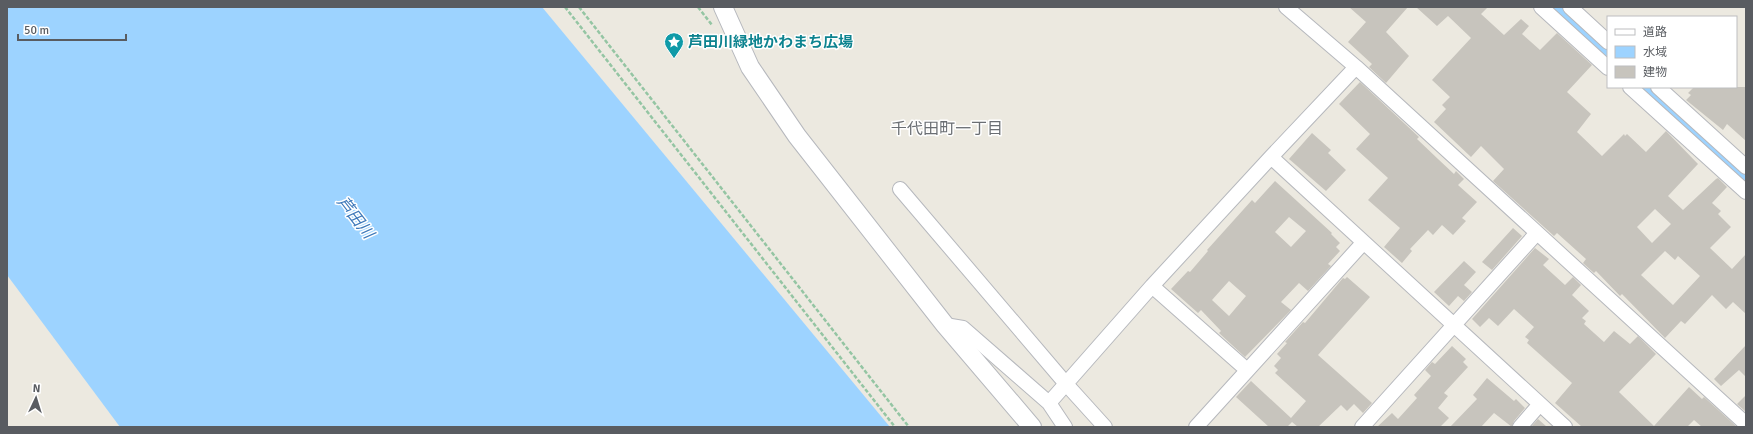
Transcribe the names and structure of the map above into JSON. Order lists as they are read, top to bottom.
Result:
{
  "districts": ["千代田町一丁目"],
  "water": ["芦田川"],
  "places": {
    "place": ["芦田川緑地かわまち広場"]
  },
  "legend": ["道路", "水域", "建物"],
  "scale_bar": "50 m",
  "north": "top"
}
